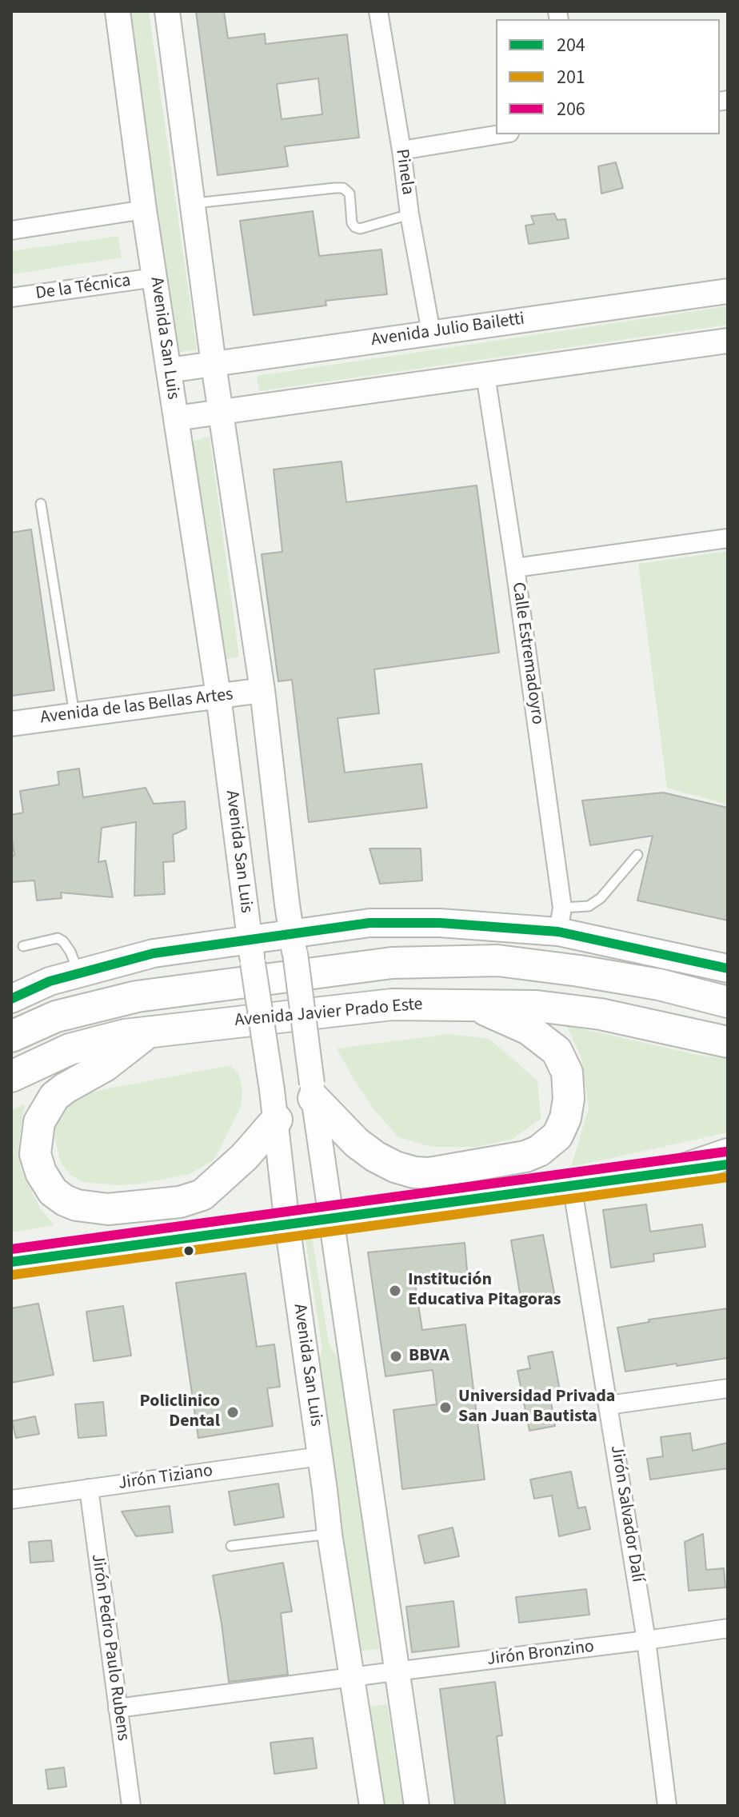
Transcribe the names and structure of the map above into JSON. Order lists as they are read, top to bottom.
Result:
{
  "streets": {
    "highway": ["Avenida Javier Prado Este"],
    "main road": ["Avenida Julio Bailetti", "Avenida San Luis", "Avenida de las Bellas Artes"],
    "street": [
      "Pinela",
      "De la Técnica",
      "Calle Estremadoyro",
      "Jirón Tiziano",
      "Jirón Salvador Dalí",
      "Jirón Pedro Paulo Rubens",
      "Jirón Bronzino"
    ]
  },
  "crossings": [
    ["Pinela", "Avenida Julio Bailetti"],
    ["De la Técnica", "Avenida San Luis"],
    ["Avenida Julio Bailetti", "Avenida San Luis"],
    ["Avenida San Luis", "Avenida de las Bellas Artes"],
    ["Avenida San Luis", "Jirón Tiziano"],
    ["Avenida San Luis", "Jirón Bronzino"],
    ["Jirón Tiziano", "Jirón Pedro Paulo Rubens"],
    ["Jirón Salvador Dalí", "Jirón Bronzino"],
    ["Jirón Pedro Paulo Rubens", "Jirón Bronzino"]
  ],
  "places": [
    "Institución Educativa Pitagoras",
    "BBVA",
    "Universidad Privada San Juan Bautista",
    "Policlinico Dental"
  ],
  "lines": ["transit line 204", "transit line 206", "transit line 201"],
  "legend": ["204", "201", "206"]
}
